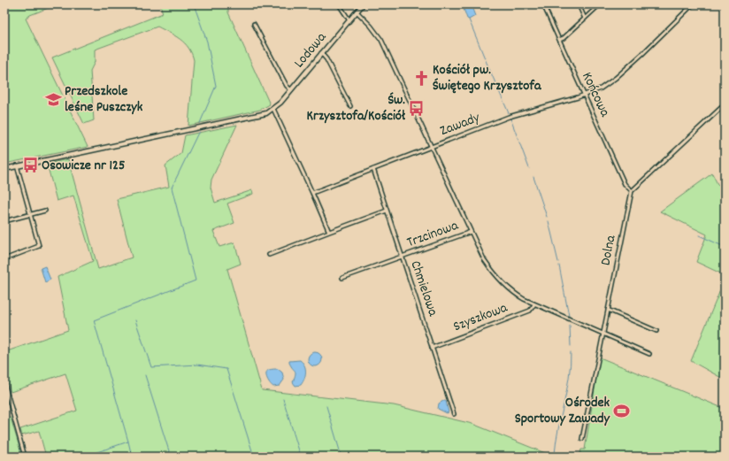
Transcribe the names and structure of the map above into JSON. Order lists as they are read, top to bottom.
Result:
{
  "streets": {
    "street": [
      "Lodowa",
      "Końcowa",
      "Zawady",
      "Trzcinowa",
      "Dolna",
      "Chmielowa",
      "Szyszkowa"
    ]
  },
  "crossings": [
    ["Końcowa", "Zawady"],
    ["Końcowa", "Dolna"],
    ["Zawady", "Chmielowa"],
    ["Trzcinowa", "Chmielowa"],
    ["Chmielowa", "Szyszkowa"]
  ],
  "places": {
    "church": ["Kościół pw. Świętego Krzysztofa"],
    "school or university": ["Przedszkole leśne Puszczyk"],
    "bus stop": ["Św. Krzysztofa/Kościół", "Osowicze nr 125"],
    "sports": ["Ośrodek Sportowy Zawady"]
  }
}
